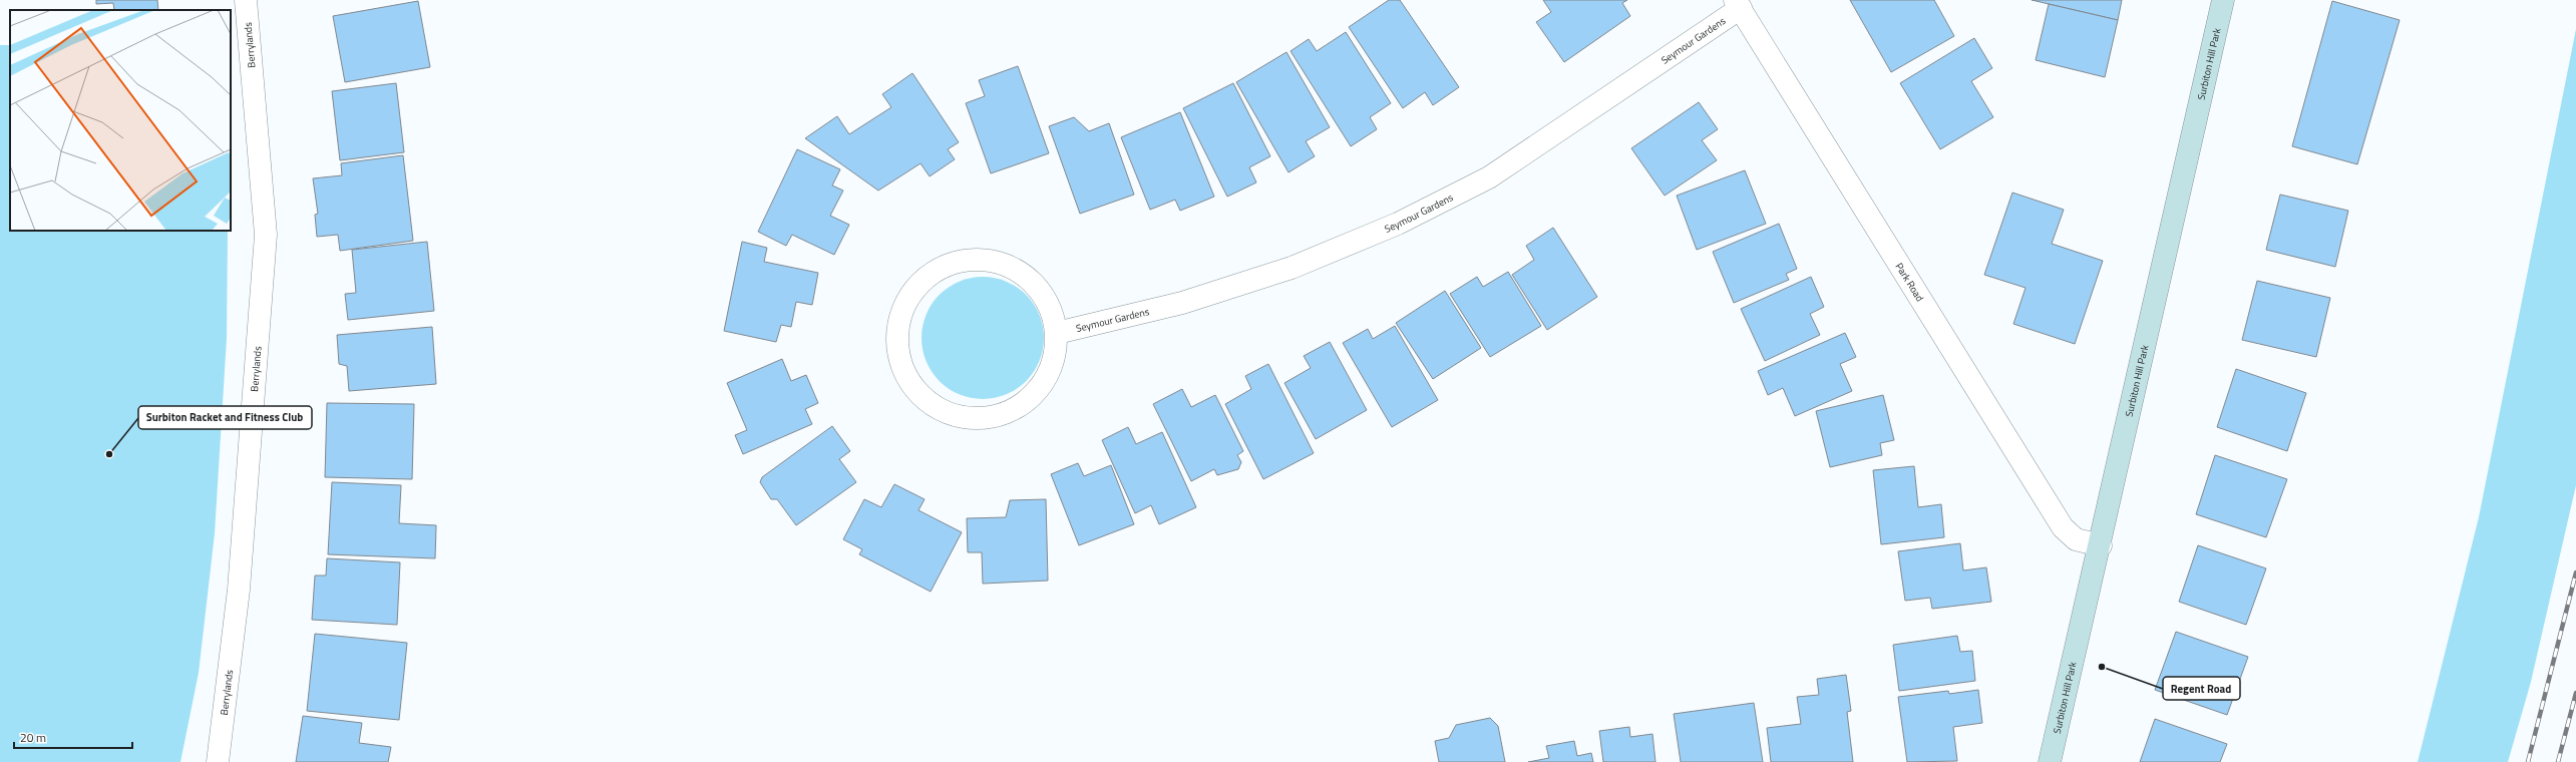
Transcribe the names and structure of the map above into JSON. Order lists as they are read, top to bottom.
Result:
{
  "streets": {
    "street": [
      "Seymour Gardens",
      "Berrylands",
      "Surbiton Hill Park",
      "Park Road"
    ]
  },
  "crossings": [
    ["Seymour Gardens", "Park Road"],
    ["Surbiton Hill Park", "Park Road"]
  ],
  "places": ["Surbiton Racket and Fitness Club", "Regent Road"],
  "scale_bar": "20 m"
}
